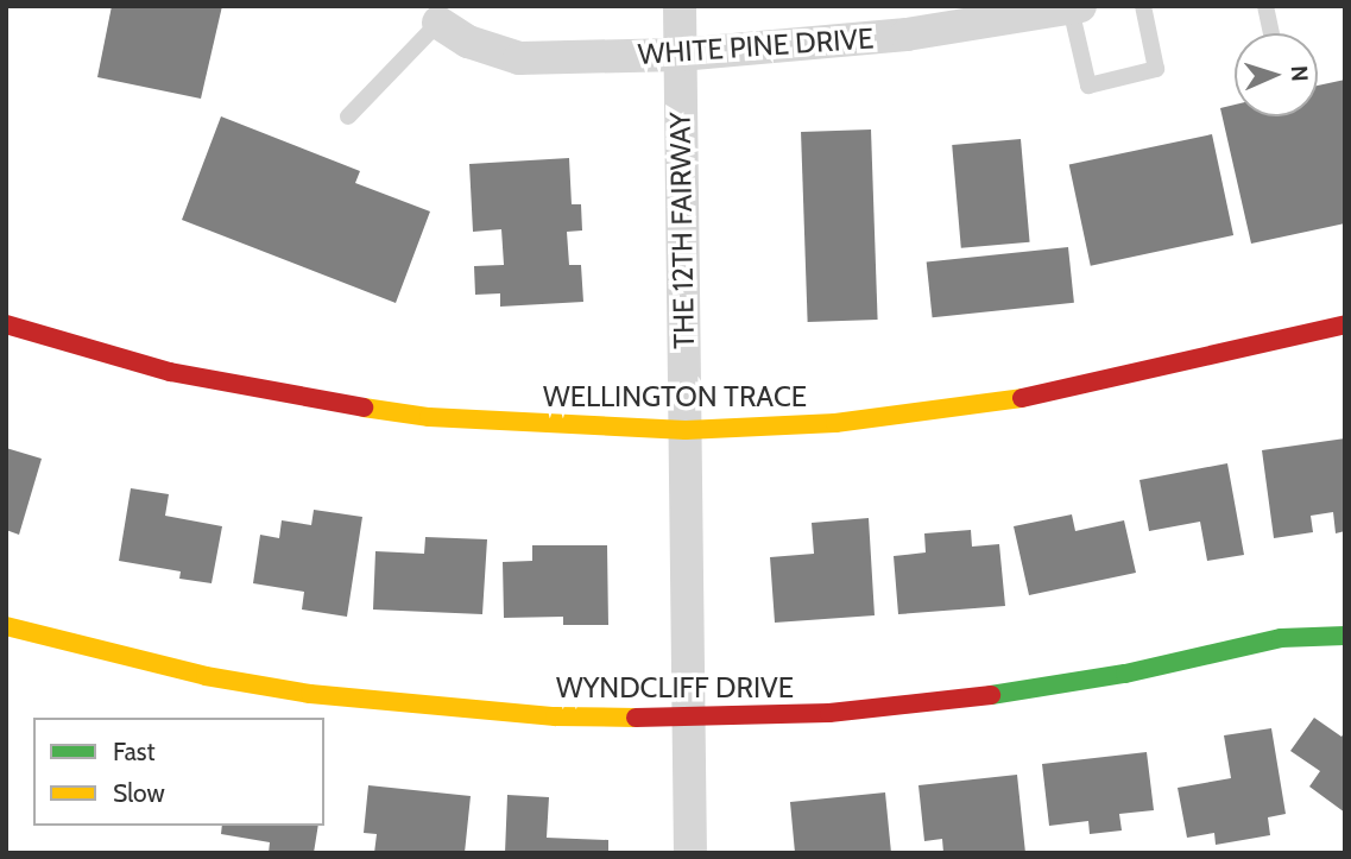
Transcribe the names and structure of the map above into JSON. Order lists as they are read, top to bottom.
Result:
{
  "streets": {
    "street": [
      "WHITE PINE DRIVE",
      "THE 12TH FAIRWAY",
      "WELLINGTON TRACE",
      "WYNDCLIFF DRIVE"
    ]
  },
  "crossings": [
    ["WHITE PINE DRIVE", "THE 12TH FAIRWAY"],
    ["THE 12TH FAIRWAY", "WELLINGTON TRACE"],
    ["THE 12TH FAIRWAY", "WYNDCLIFF DRIVE"]
  ],
  "legend": ["Fast", "Slow"],
  "north": "right"
}
